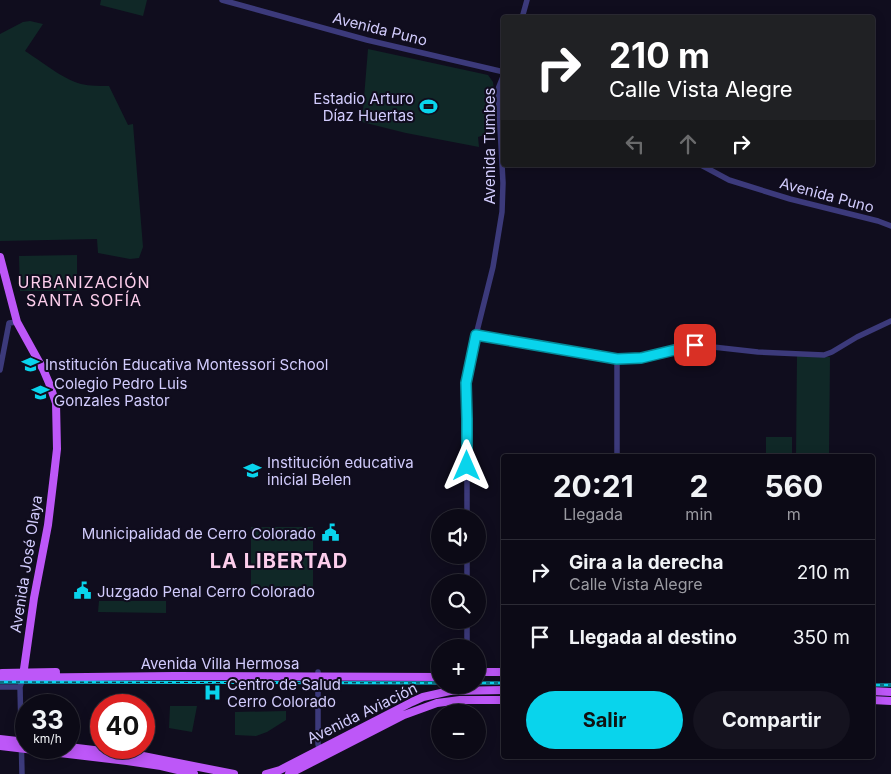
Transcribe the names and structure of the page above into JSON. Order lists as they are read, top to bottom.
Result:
{
  "streets": {
    "main road": ["Avenida José Olaya", "Avenida Villa Hermosa", "Avenida Aviación"],
    "street": ["Avenida Puno", "Avenida Tumbes"]
  },
  "crossings": [
    ["Avenida José Olaya", "Avenida Villa Hermosa"]
  ],
  "districts": ["URBANIZACIÓN SANTA SOFÍA", "LA LIBERTAD"],
  "places": {
    "sports": ["Estadio Arturo Díaz Huertas"],
    "school or university": ["Institución Educativa Montessori School", "Colegio Pedro Luis Gonzales Pastor", "Institución educativa inicial Belen"],
    "public building": ["Municipalidad de Cerro Colorado", "Juzgado Penal Cerro Colorado"],
    "hospital": ["Centro de Salud Cerro Colorado"]
  },
  "page": {
    "turn": ["210 m", "Calle Vista Alegre"],
    "eta": [
      "20:21",
      "Llegada",
      "2",
      "min",
      "560",
      "m"
    ],
    "map_buttons": ["+", "−"],
    "list": [
      {
        "name": "Gira a la derecha",
        "note": "Calle Vista Alegre",
        "value": "210 m"
      },
      {
        "name": "Llegada al destino",
        "value": "350 m"
      }
    ],
    "buttons": ["Salir", "Compartir"],
    "speed": "33 km/h",
    "limit": "40"
  }
}
